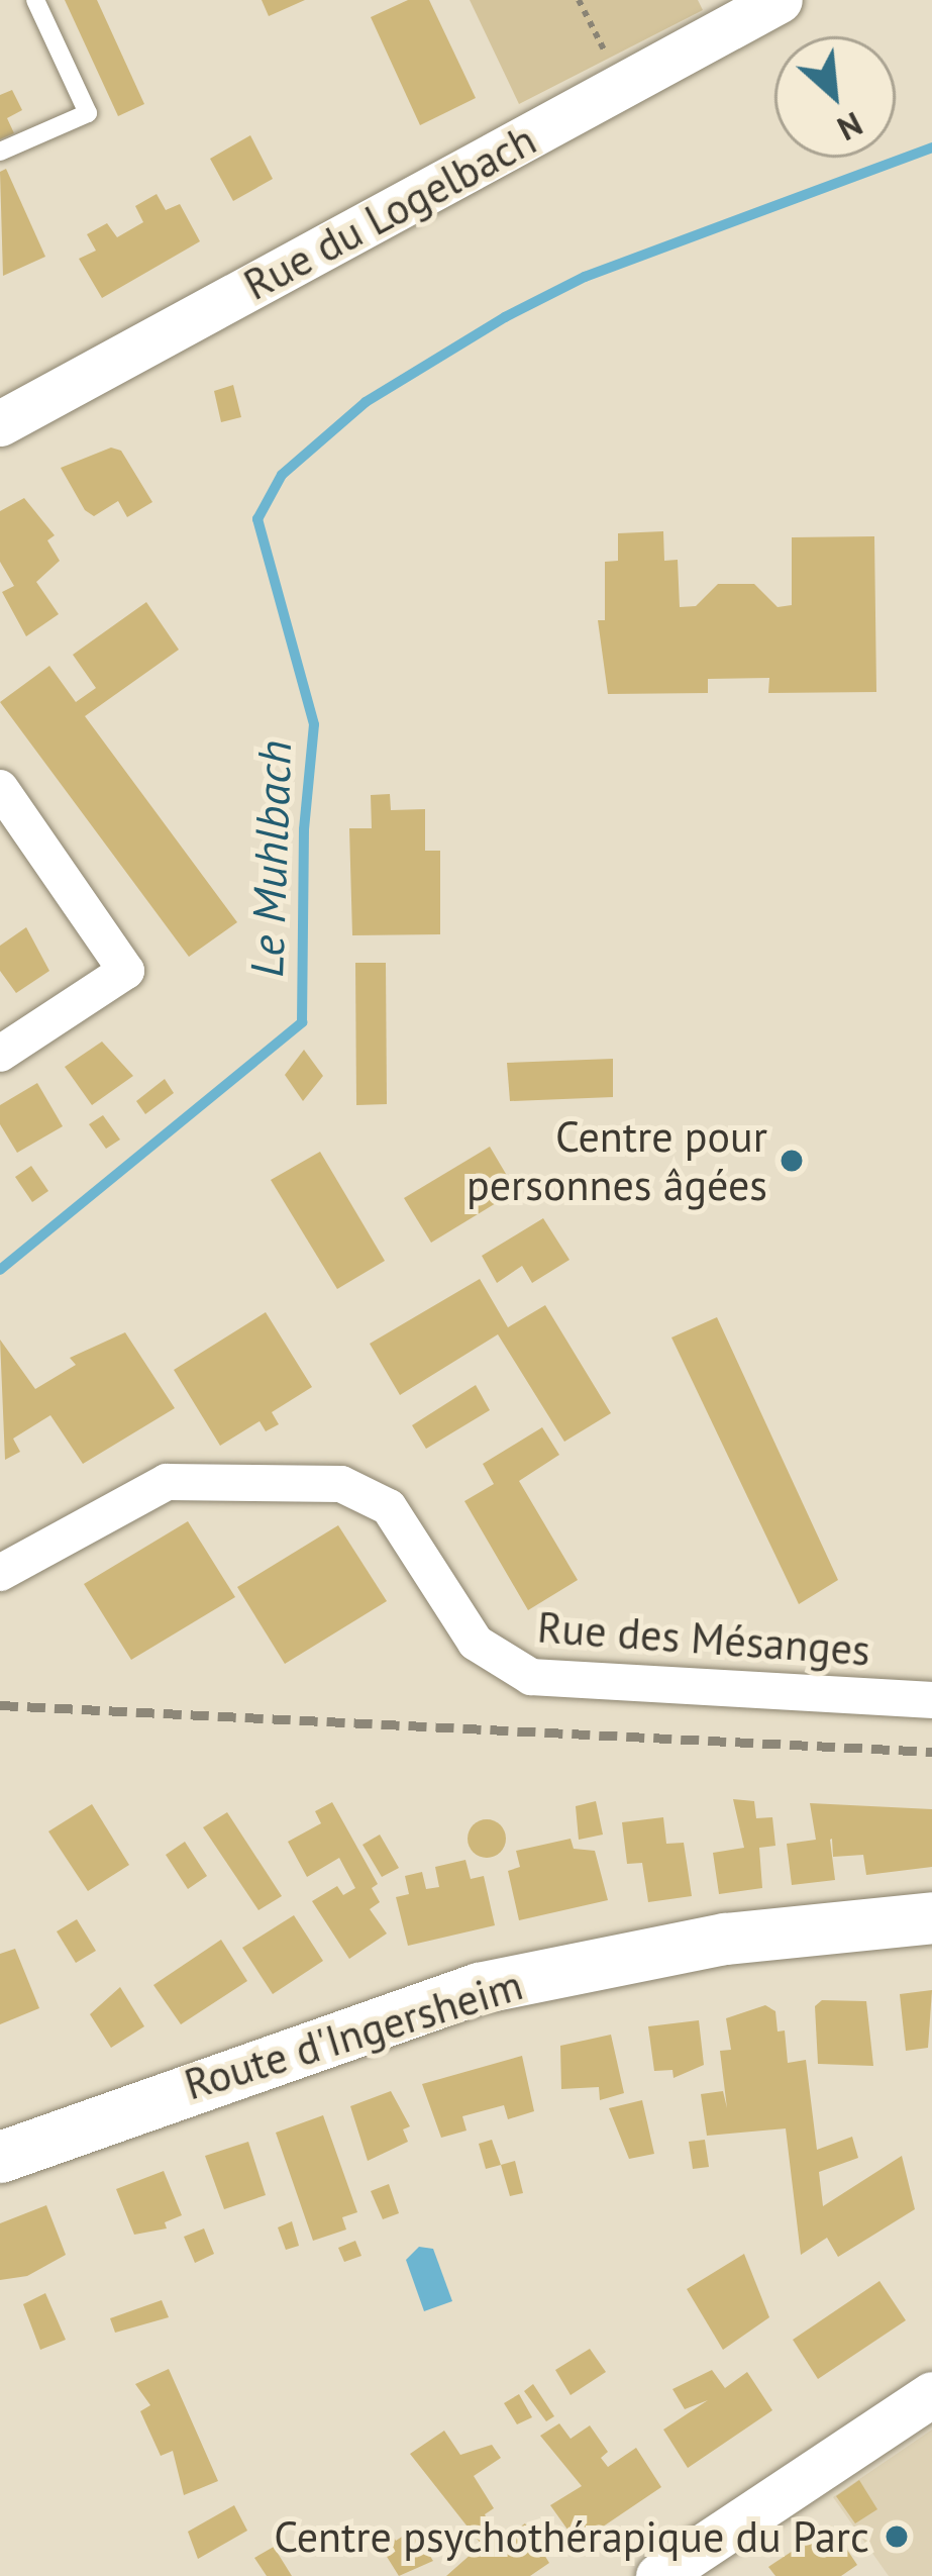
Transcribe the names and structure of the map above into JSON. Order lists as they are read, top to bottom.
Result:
{
  "streets": {
    "main road": ["Route d'Ingersheim"],
    "street": ["Rue du Logelbach", "Rue des Mésanges"]
  },
  "water": ["Le Muhlbach"],
  "places": ["Centre pour personnes âgées", "Centre psychothérapique du Parc"],
  "north": "bottom right"
}
